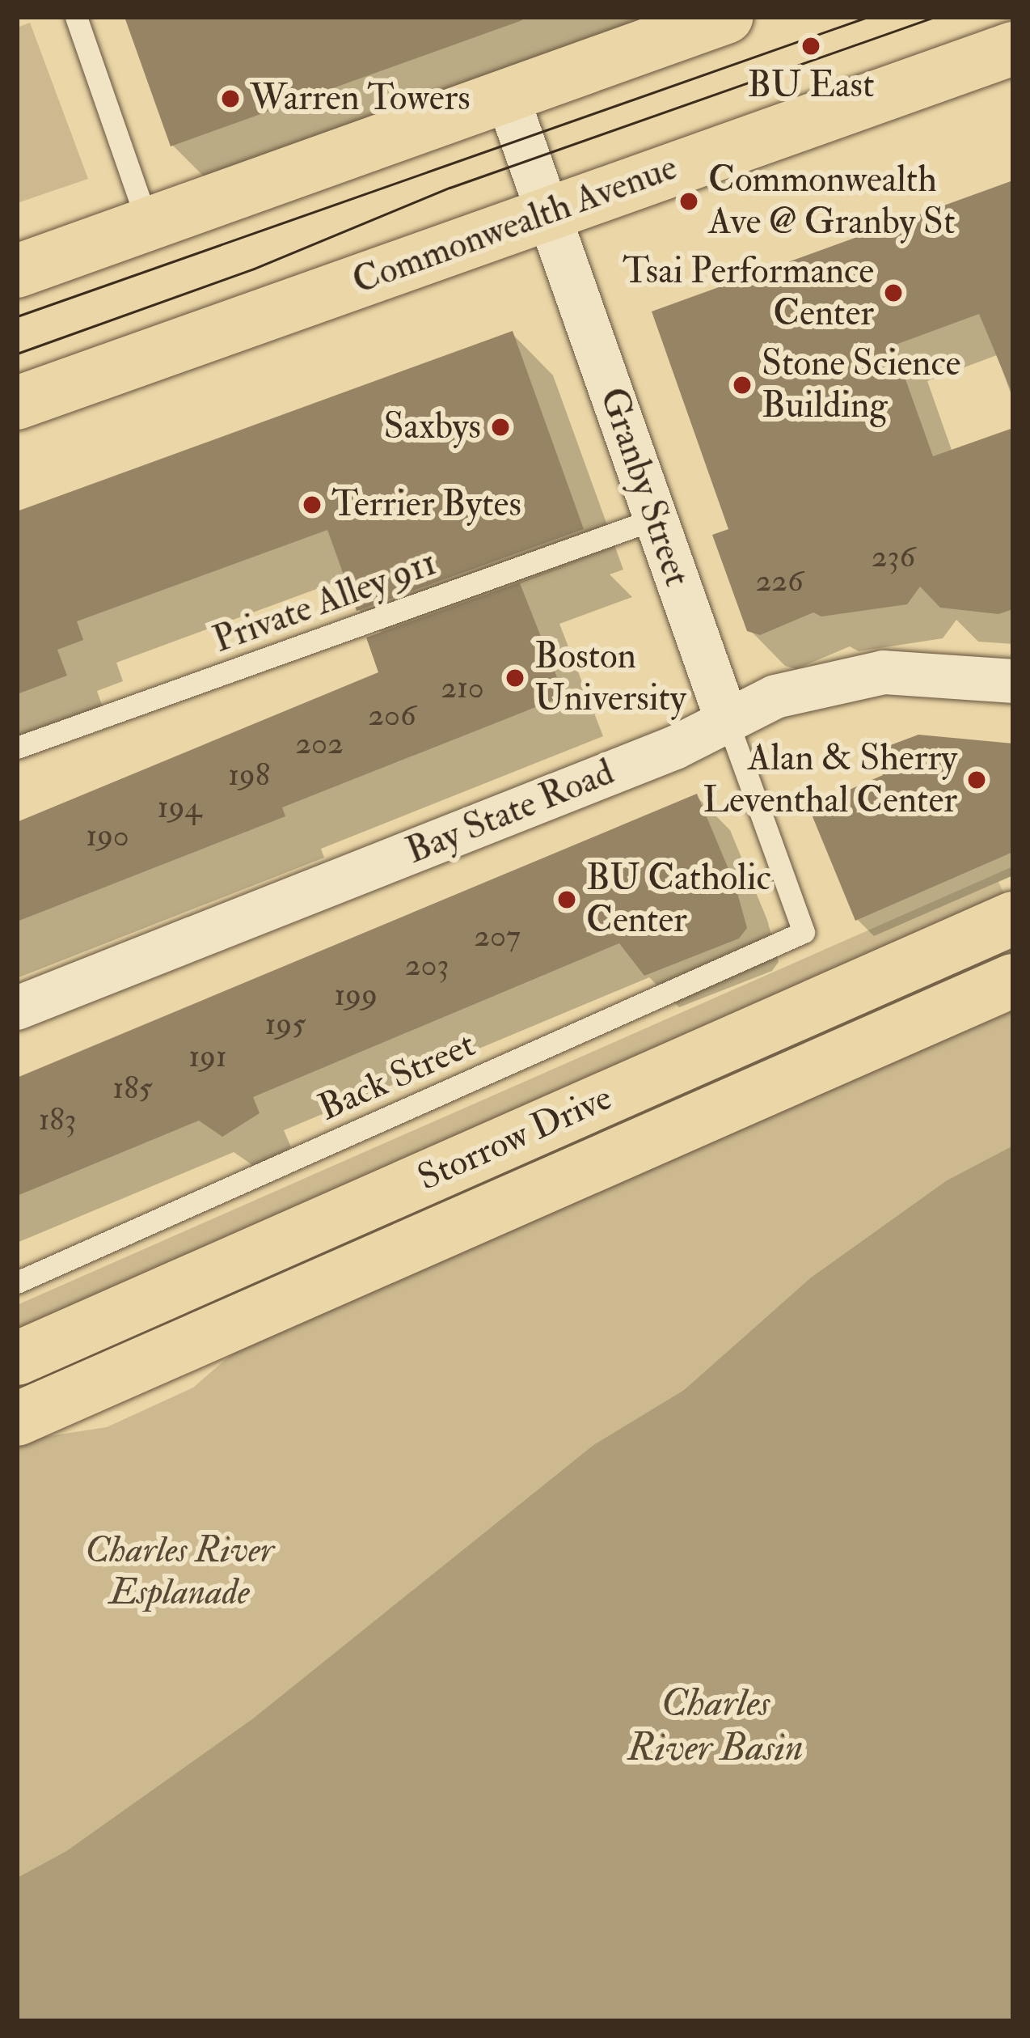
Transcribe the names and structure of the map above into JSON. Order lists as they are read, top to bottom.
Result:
{
  "streets": {
    "main road": ["Commonwealth Avenue", "Storrow Drive"],
    "street": ["Granby Street", "Bay State Road"],
    "lane": ["Private Alley 911", "Back Street"]
  },
  "crossings": [
    ["Commonwealth Avenue", "Granby Street"],
    ["Granby Street", "Private Alley 911"],
    ["Granby Street", "Bay State Road"],
    ["Granby Street", "Back Street"]
  ],
  "water": ["Charles River Basin"],
  "parks": ["Charles River Esplanade"],
  "places": [
    "BU East",
    "Warren Towers",
    "Commonwealth Ave @ Granby St",
    "Tsai Performance Center",
    "Stone Science Building",
    "Saxbys",
    "Terrier Bytes",
    "Boston University",
    "Alan & Sherry Leventhal Center",
    "BU Catholic Center"
  ],
  "house_numbers": [
    "236",
    "226",
    "210",
    "206",
    "202",
    "198",
    "194",
    "190",
    "207",
    "203",
    "199",
    "195",
    "191",
    "185",
    "183"
  ]
}
